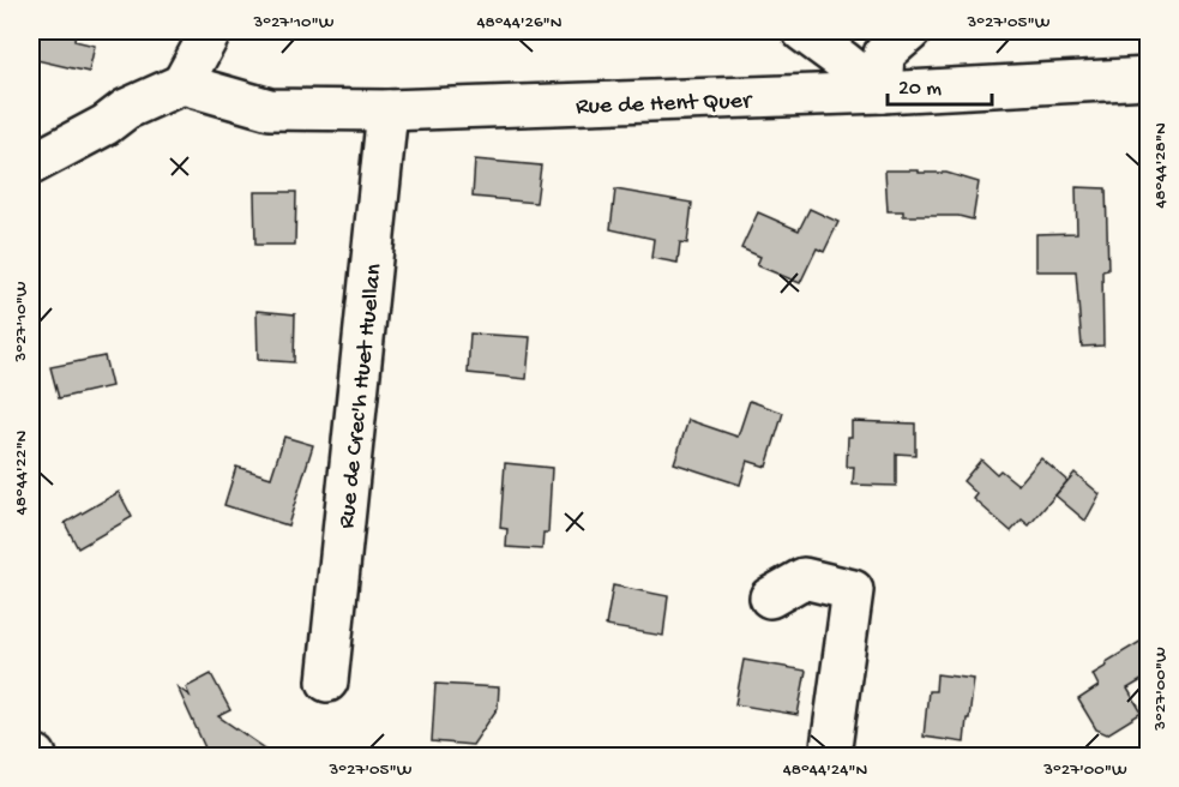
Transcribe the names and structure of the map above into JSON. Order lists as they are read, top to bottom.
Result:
{
  "streets": {
    "street": ["Rue de Hent Quer", "Rue de Crec'h Huet Huellan"]
  },
  "crossings": [
    ["Rue de Hent Quer", "Rue de Crec'h Huet Huellan"]
  ],
  "scale_bar": "20 m",
  "coordinates": [
    "3°27'10\"W",
    "48°44'26\"N",
    "3°27'05\"W",
    "48°44'28\"N",
    "48°44'22\"N",
    "3°27'00\"W",
    "48°44'24\"N"
  ]
}
